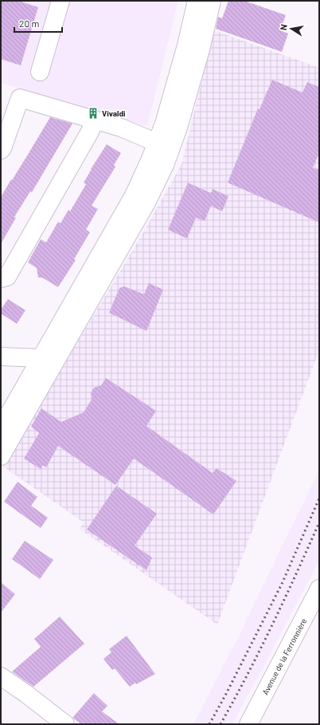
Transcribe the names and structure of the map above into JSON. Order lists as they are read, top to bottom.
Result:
{
  "streets": {
    "main road": ["Avenue de la Ferronnière"]
  },
  "places": {
    "building": ["Vivaldi"]
  },
  "scale_bar": "20 m",
  "north": "left"
}
